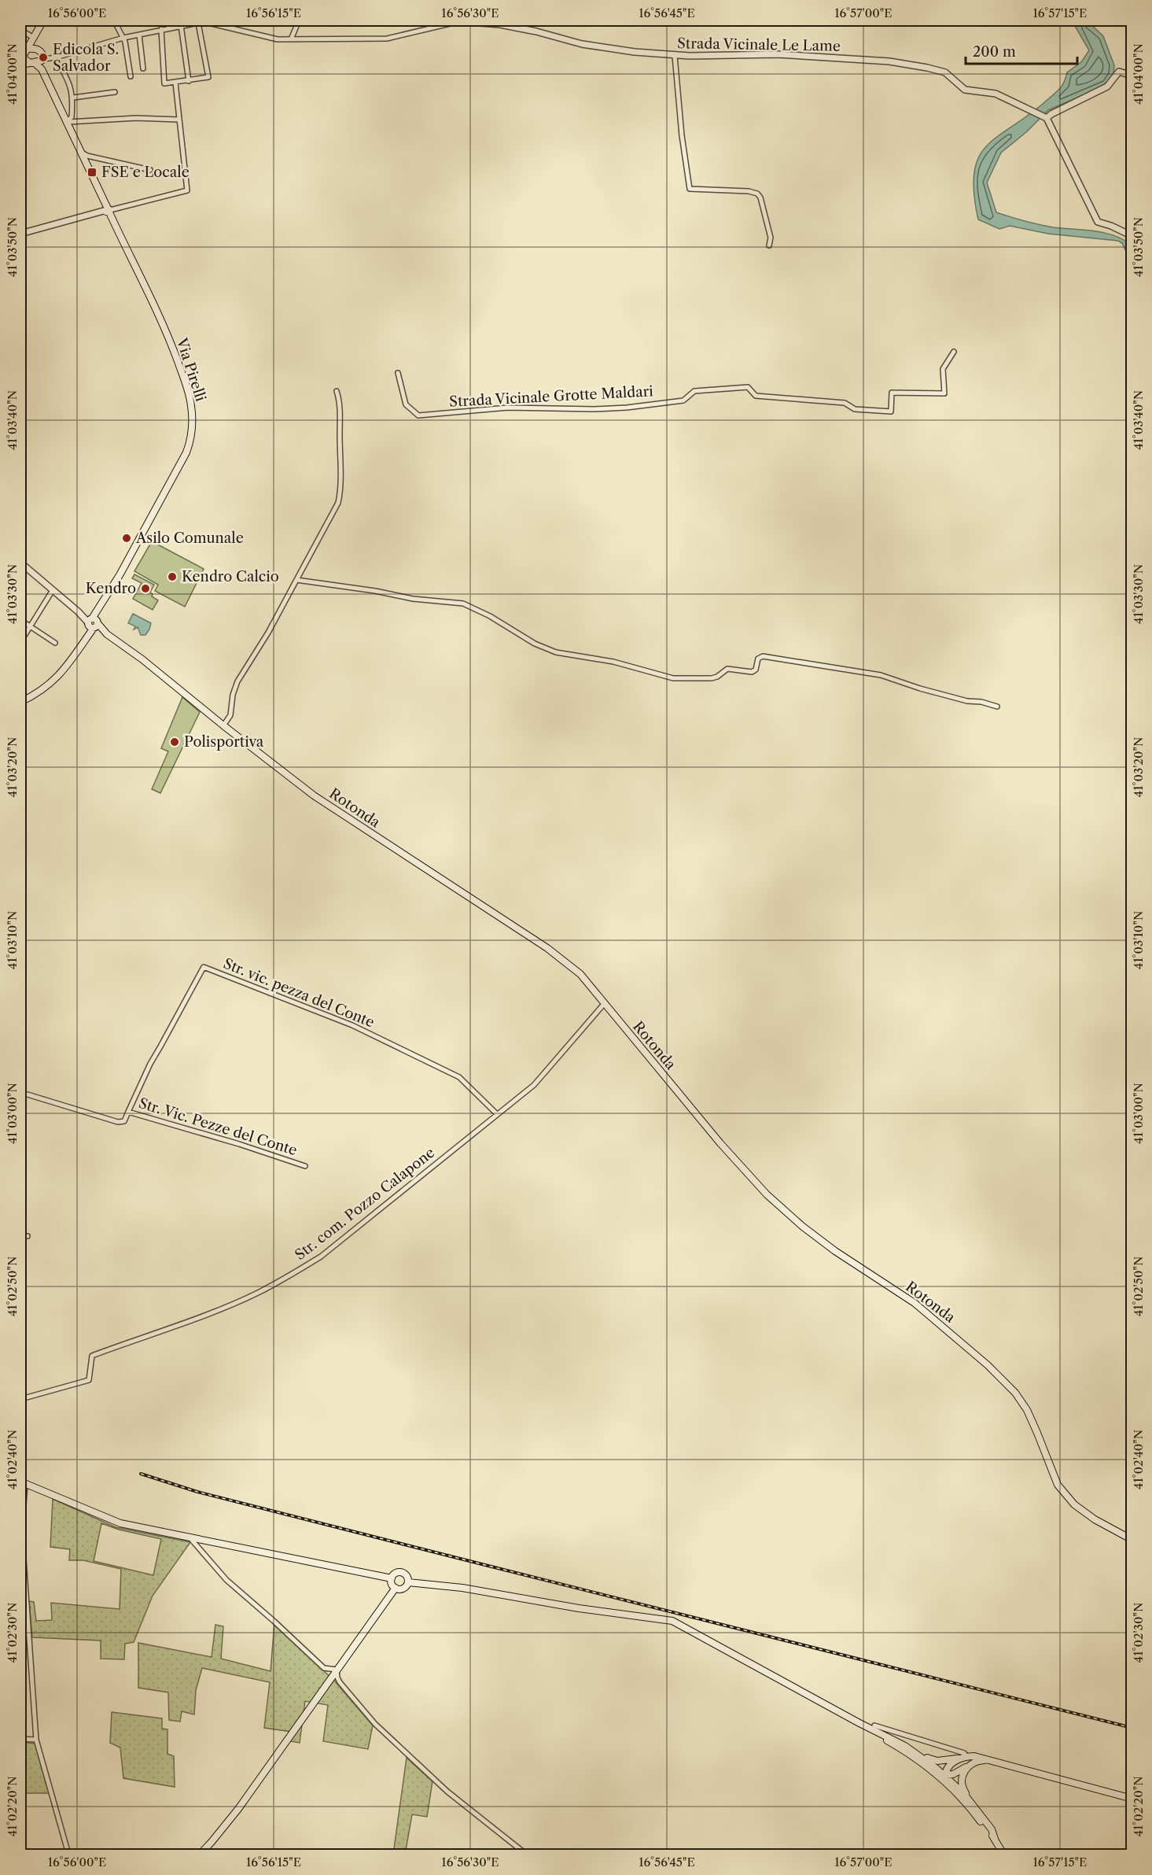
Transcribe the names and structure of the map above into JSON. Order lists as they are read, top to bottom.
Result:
{
  "streets": {
    "main road": ["Via Pirelli", "Rotonda"],
    "street": [
      "Strada Vicinale Le Lame",
      "Strada Vicinale Grotte Maldari",
      "Str. vic. pezza del Conte",
      "Str. Vic. Pezze del Conte",
      "Str. com. Pozzo Calapone"
    ]
  },
  "crossings": [
    ["Via Pirelli", "Rotonda"],
    ["Rotonda", "Str. com. Pozzo Calapone"],
    ["Str. vic. pezza del Conte", "Str. Vic. Pezze del Conte"],
    ["Str. vic. pezza del Conte", "Str. com. Pozzo Calapone"]
  ],
  "places": {
    "other": [
      "Edicola S. Salvador",
      "Asilo Comunale",
      "Kendro Calcio",
      "Kendro",
      "Polisportiva"
    ],
    "transit": ["FSE e Locale"]
  },
  "scale_bar": "200 m",
  "coordinates": [
    "16°56'00\"E",
    "16°56'15\"E",
    "16°56'30\"E",
    "16°56'45\"E",
    "16°57'00\"E",
    "16°57'15\"E",
    "41°04'00\"N",
    "41°03'50\"N",
    "41°03'40\"N",
    "41°03'30\"N",
    "41°03'20\"N",
    "41°03'10\"N",
    "41°03'00\"N",
    "41°02'50\"N",
    "41°02'40\"N",
    "41°02'30\"N",
    "41°02'20\"N"
  ]
}
